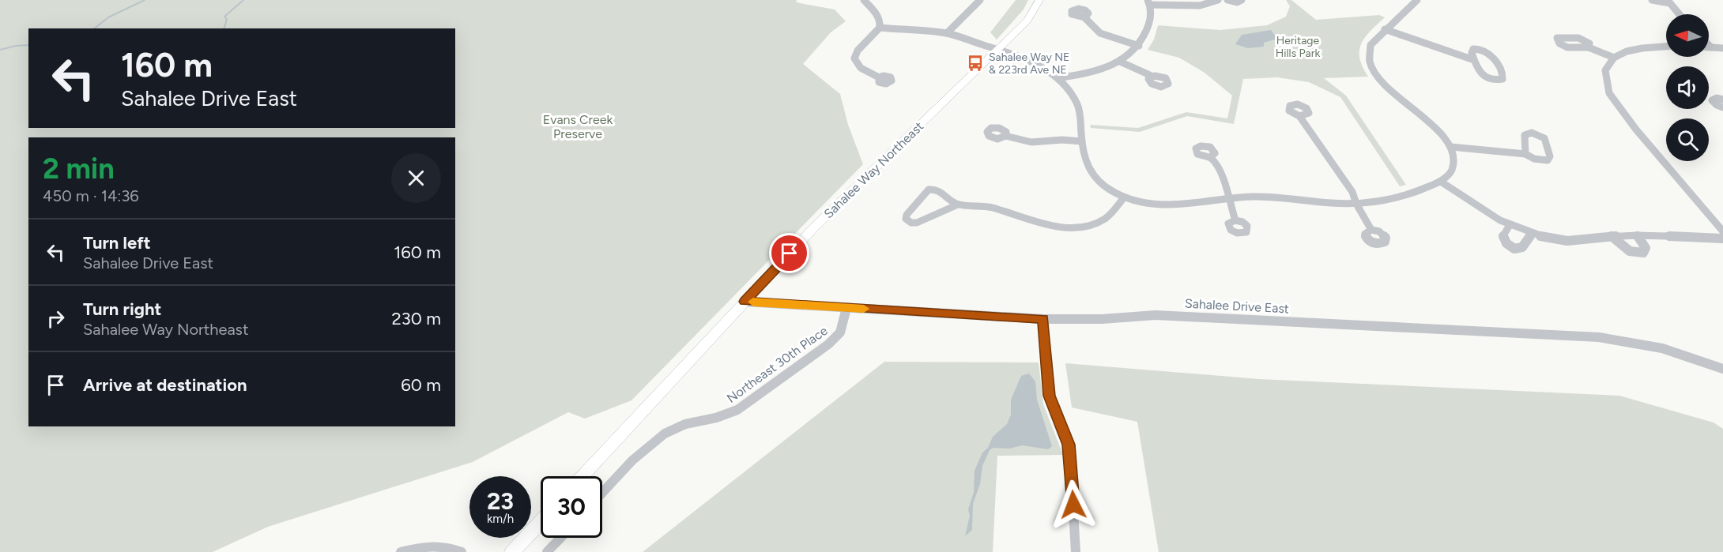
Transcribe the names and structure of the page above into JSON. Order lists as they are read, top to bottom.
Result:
{
  "streets": {
    "main road": ["Sahalee Way Northeast"],
    "street": ["Sahalee Drive East", "Northeast 30th Place"]
  },
  "crossings": [
    ["Sahalee Way Northeast", "Sahalee Drive East"],
    ["Sahalee Drive East", "Northeast 30th Place"]
  ],
  "parks": ["Heritage Hills Park", "Evans Creek Preserve"],
  "places": {
    "bus stop": ["Sahalee Way NE & 223rd Ave NE"]
  },
  "north": "left",
  "page": {
    "turn": ["160 m", "Sahalee Drive East"],
    "heading": ["2 min", "450 m · 14:36"],
    "list": [
      {
        "name": "Turn left",
        "note": "Sahalee Drive East",
        "value": "160 m"
      },
      {
        "name": "Turn right",
        "note": "Sahalee Way Northeast",
        "value": "230 m"
      },
      {
        "name": "Arrive at destination",
        "value": "60 m"
      }
    ],
    "speed": "23 km/h",
    "limit": "30"
  }
}
